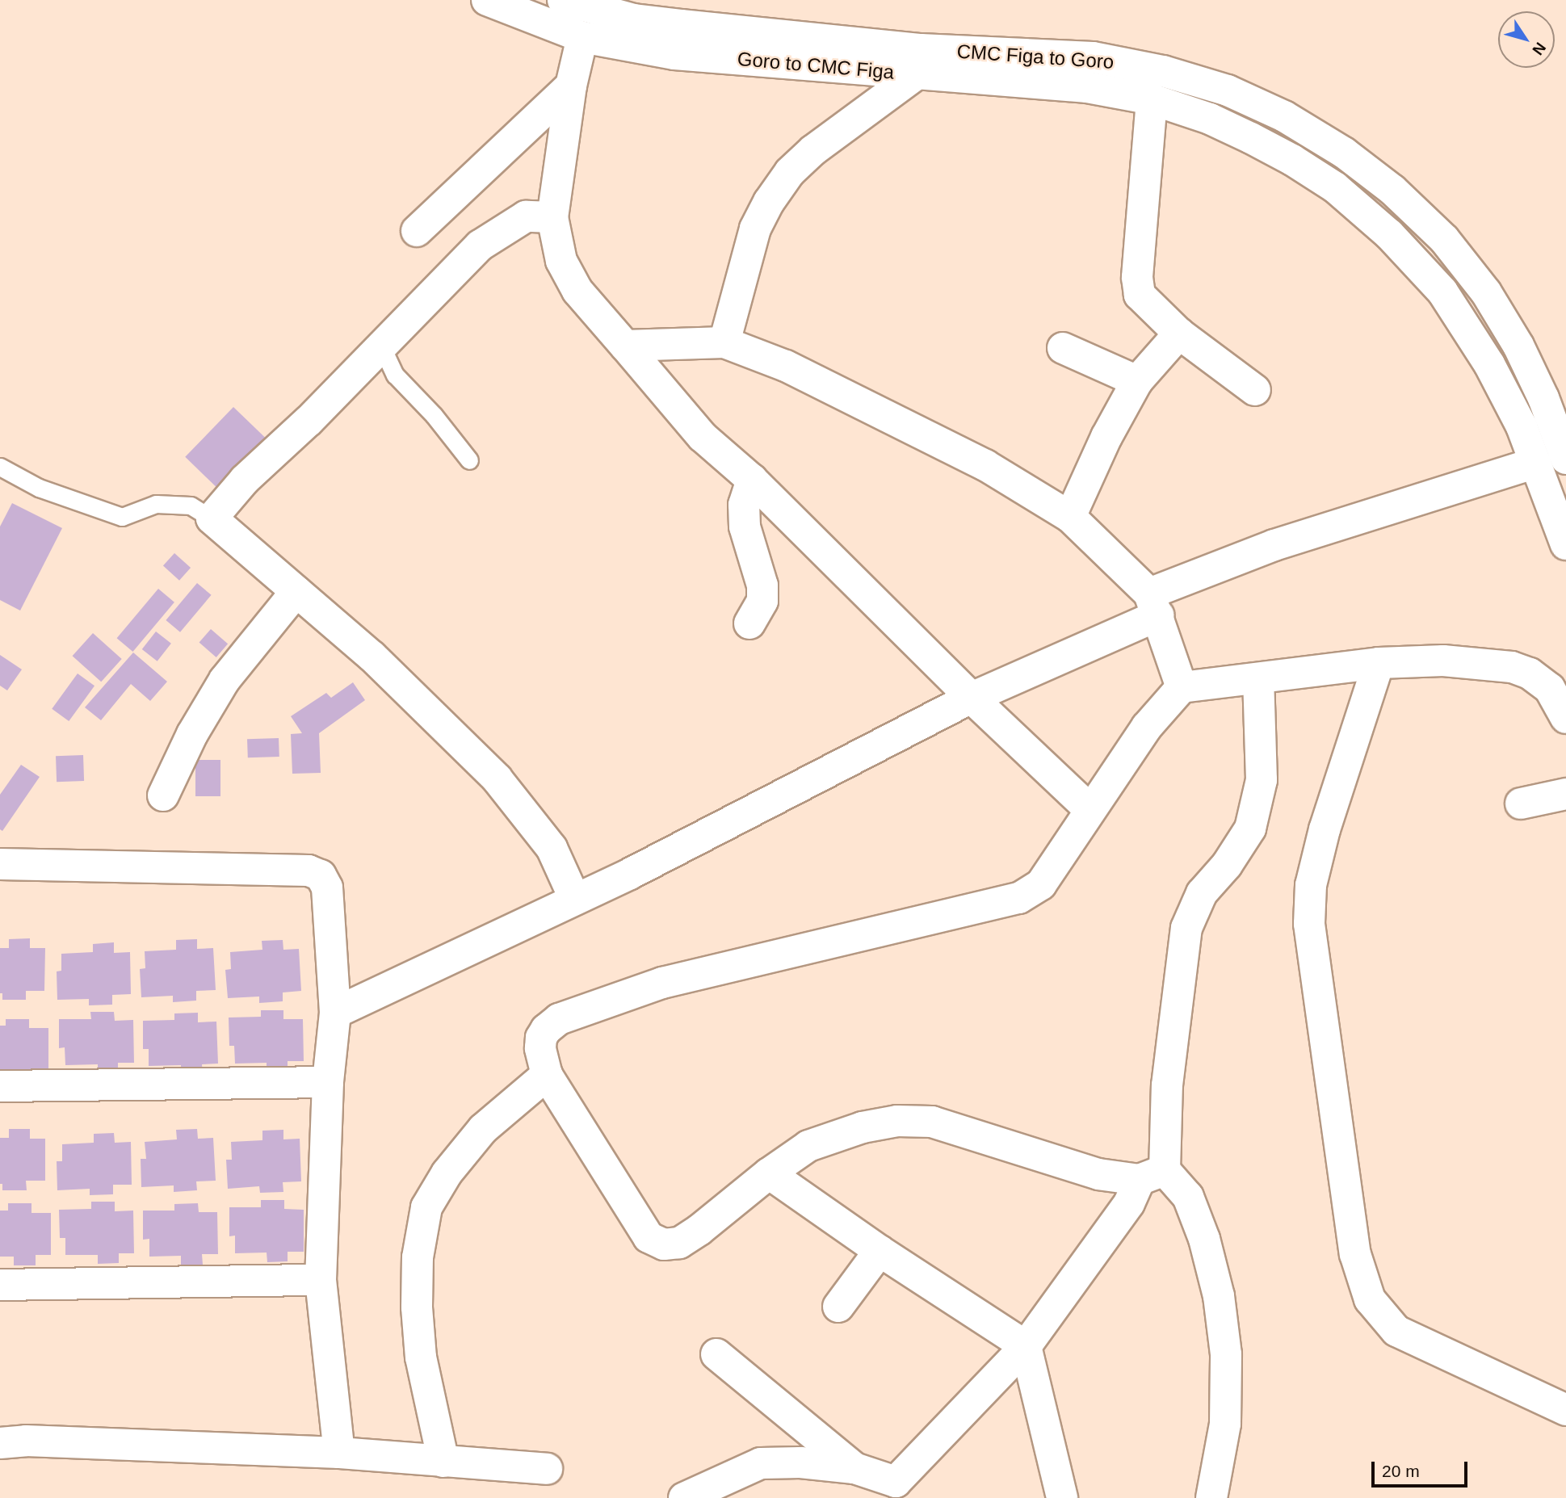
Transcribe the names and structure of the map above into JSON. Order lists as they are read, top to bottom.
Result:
{
  "streets": {
    "street": ["CMC Figa to Goro", "Goro to CMC Figa"]
  },
  "scale_bar": "20 m",
  "north": "bottom right"
}
